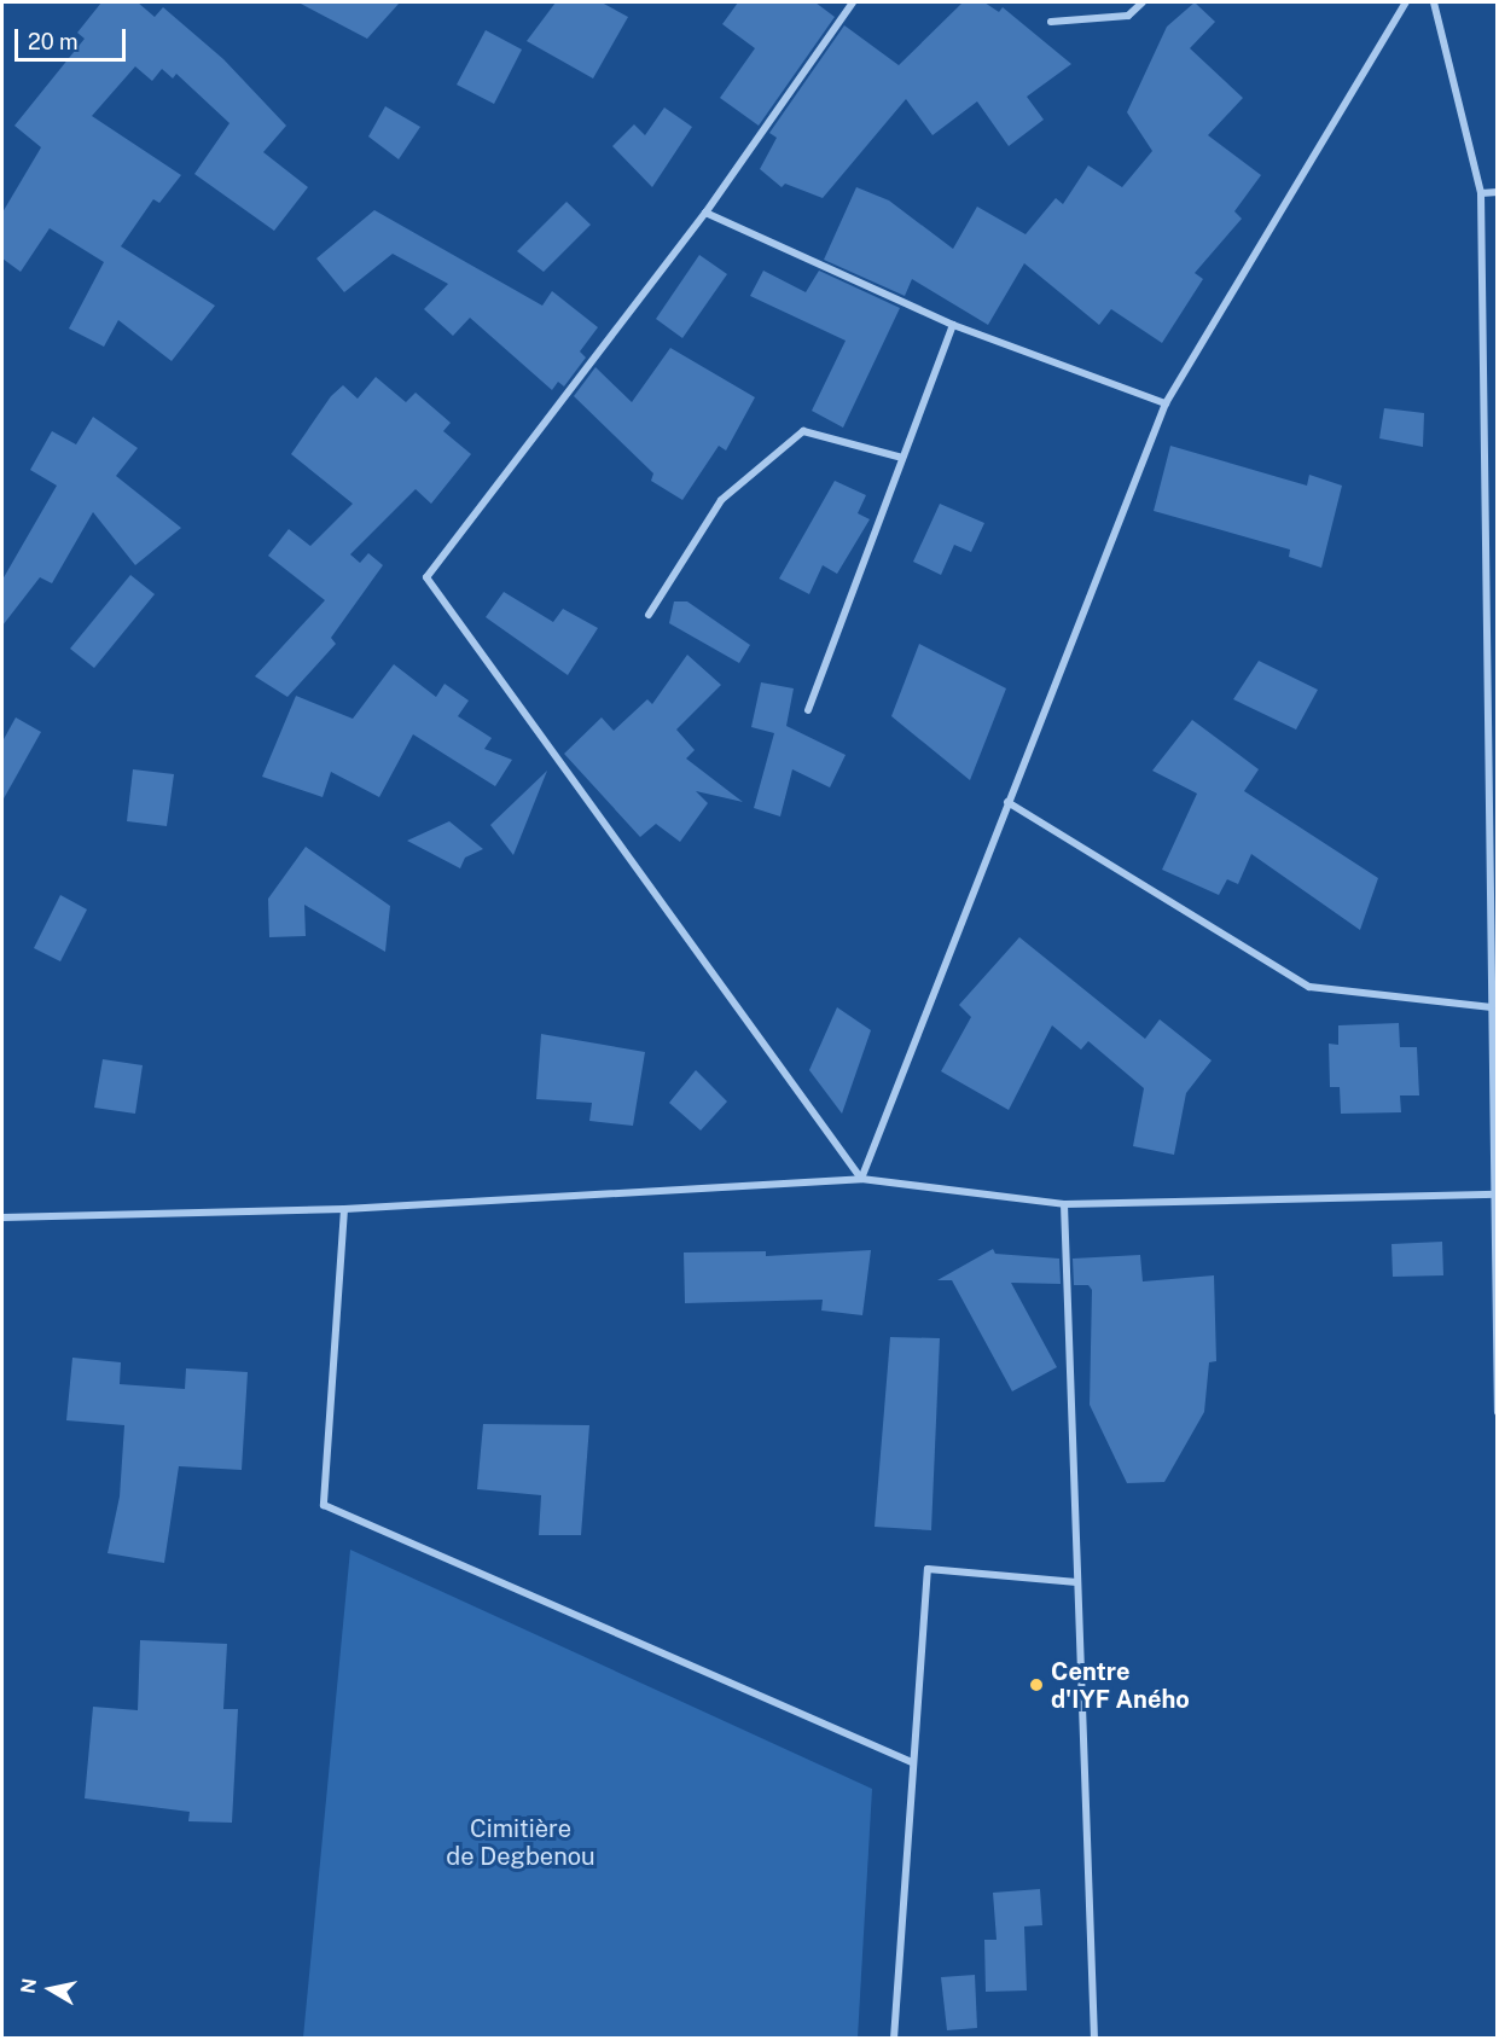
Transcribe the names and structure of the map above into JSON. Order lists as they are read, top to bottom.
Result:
{
  "parks": ["Cimitière de Degbenou"],
  "places": ["Centre d'IYF Aného"],
  "scale_bar": "20 m",
  "north": "left"
}
